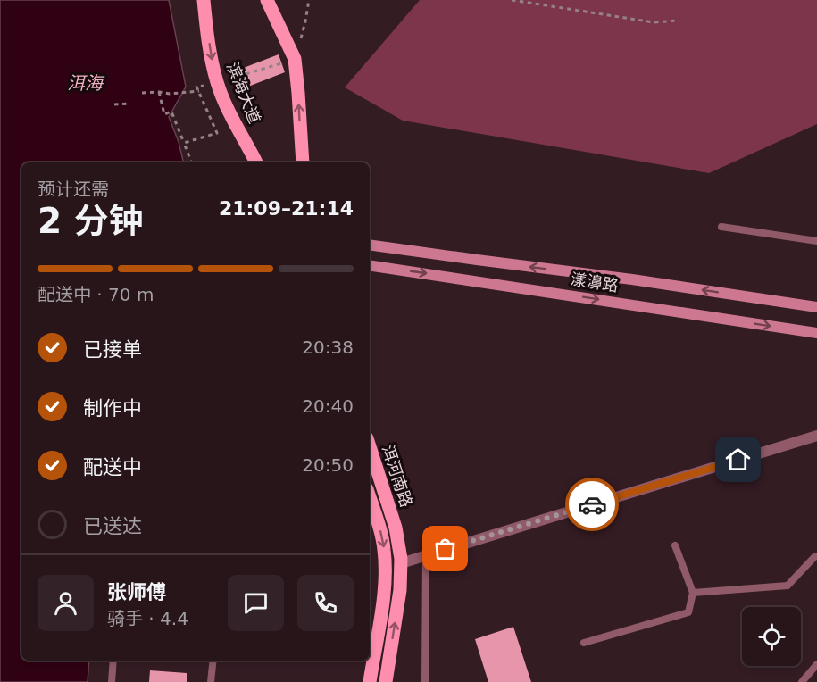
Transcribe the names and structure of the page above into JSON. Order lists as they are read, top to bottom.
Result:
{
  "streets": {
    "main road": ["滨海大道", "漾濞路", "洱河南路"]
  },
  "water": ["洱海"],
  "page": {
    "heading": ["2 分钟", "预计还需", "21:09–21:14"],
    "panel": ["张师傅", "骑手 · 4.4"],
    "bar": "配送中 · 70 m",
    "list": [
      ["已接单", "20:38"],
      ["制作中", "20:40"],
      ["配送中", "20:50"],
      "已送达"
    ]
  }
}
